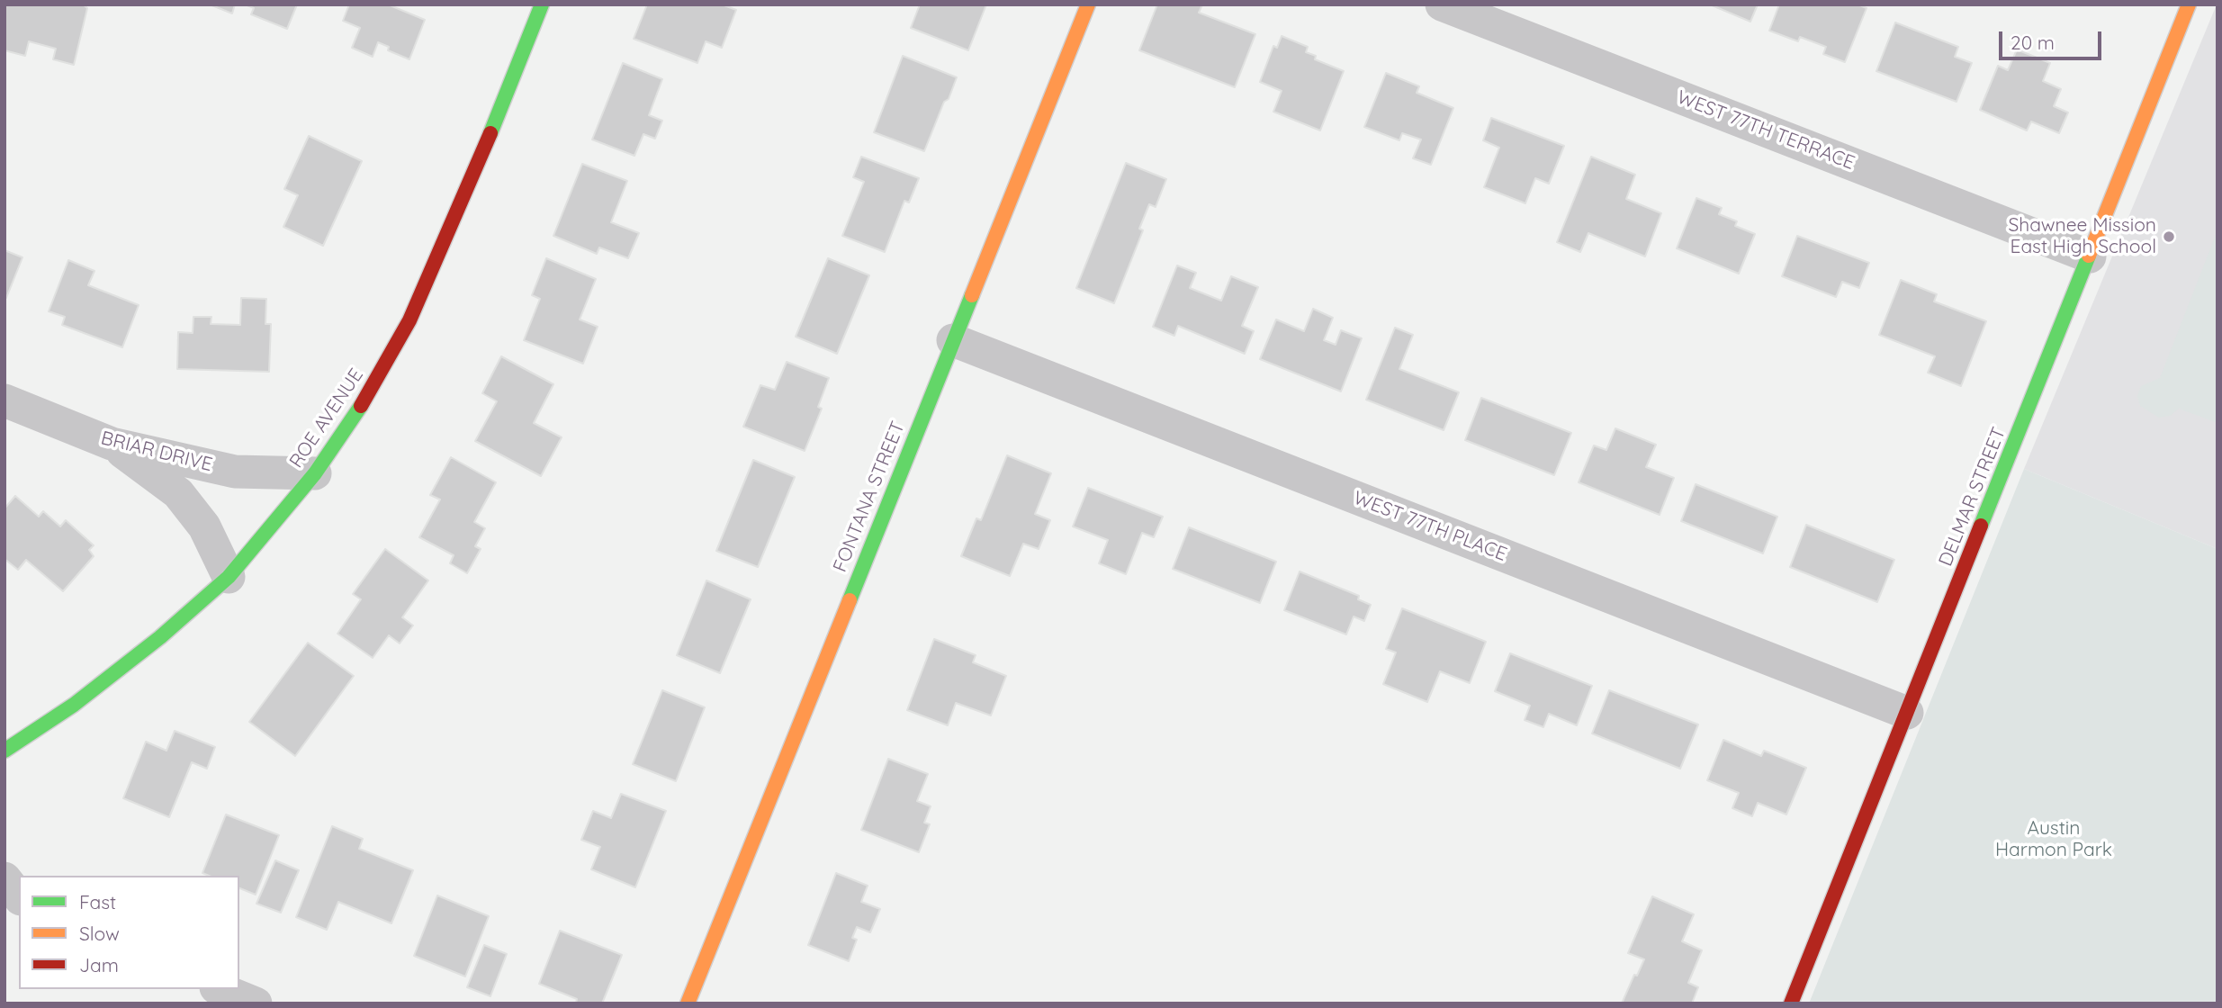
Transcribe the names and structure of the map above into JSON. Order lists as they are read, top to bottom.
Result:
{
  "streets": {
    "street": [
      "WEST 77TH TERRACE",
      "ROE AVENUE",
      "BRIAR DRIVE",
      "FONTANA STREET",
      "DELMAR STREET",
      "WEST 77TH PLACE"
    ]
  },
  "crossings": [
    ["WEST 77TH TERRACE", "DELMAR STREET"],
    ["ROE AVENUE", "BRIAR DRIVE"],
    ["FONTANA STREET", "WEST 77TH PLACE"],
    ["DELMAR STREET", "WEST 77TH PLACE"]
  ],
  "parks": ["Austin Harmon Park"],
  "places": ["Shawnee Mission East High School"],
  "legend": ["Fast", "Slow", "Jam"],
  "scale_bar": "20 m"
}
